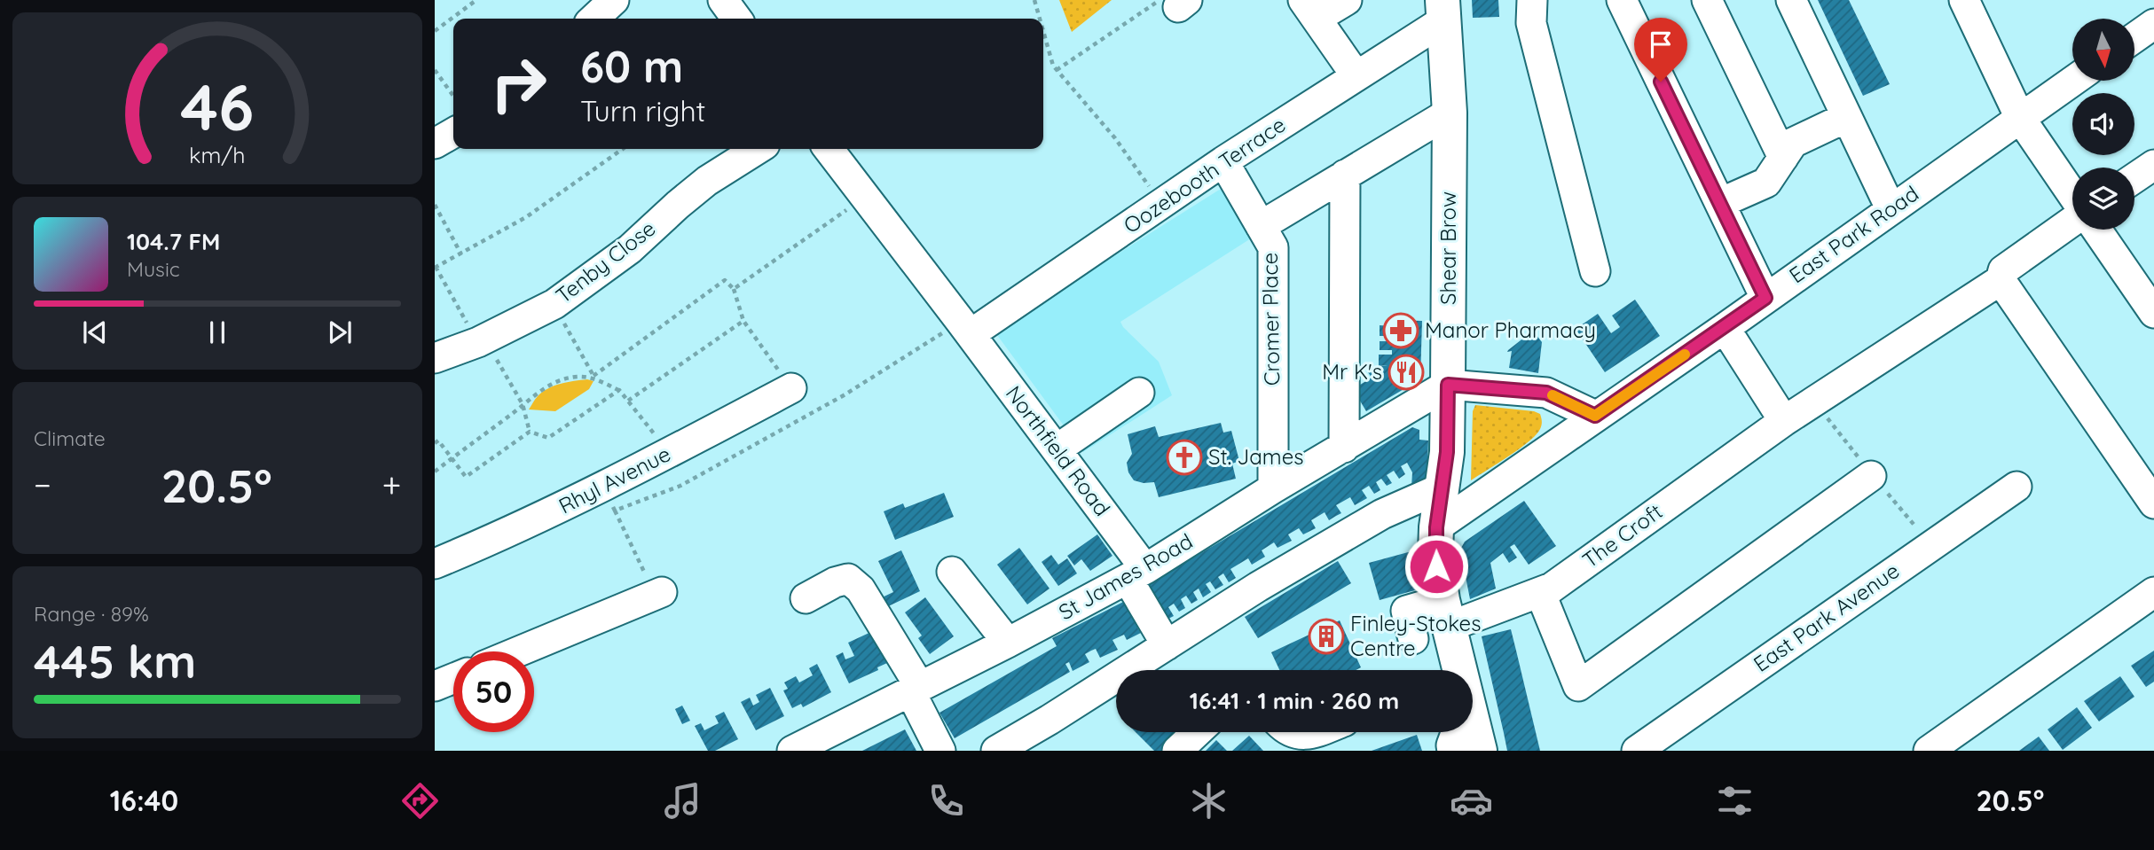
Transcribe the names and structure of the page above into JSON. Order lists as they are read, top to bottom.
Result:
{
  "streets": {
    "main road": ["Shear Brow"],
    "street": [
      "Oozebooth Terrace",
      "East Park Road",
      "Tenby Close",
      "Cromer Place",
      "Northfield Road",
      "Rhyl Avenue",
      "The Croft",
      "St James Road",
      "East Park Avenue"
    ]
  },
  "crossings": [
    ["Oozebooth Terrace", "Shear Brow"],
    ["Oozebooth Terrace", "Cromer Place"],
    ["Oozebooth Terrace", "Northfield Road"],
    ["East Park Road", "Shear Brow"],
    ["Shear Brow", "The Croft"],
    ["Shear Brow", "St James Road"],
    ["Cromer Place", "St James Road"],
    ["Northfield Road", "St James Road"]
  ],
  "places": {
    "pharmacy": ["Manor Pharmacy"],
    "restaurant": ["Mr K's"],
    "church": ["St. James"],
    "building": ["Finley-Stokes Centre"]
  },
  "north": "bottom",
  "page": {
    "turn": ["60 m", "Turn right"],
    "song": ["104.7 FM", "Music"],
    "tile": [
      "Climate",
      ["Range · 89%", "445 km"]
    ],
    "heat": ["−", "20.5°", "+"],
    "limit": "50",
    "trip": "16:41 · 1 min · 260 m",
    "tabs": ["16:40", "20.5°"],
    "gauge": ["46", "km/h"]
  }
}
